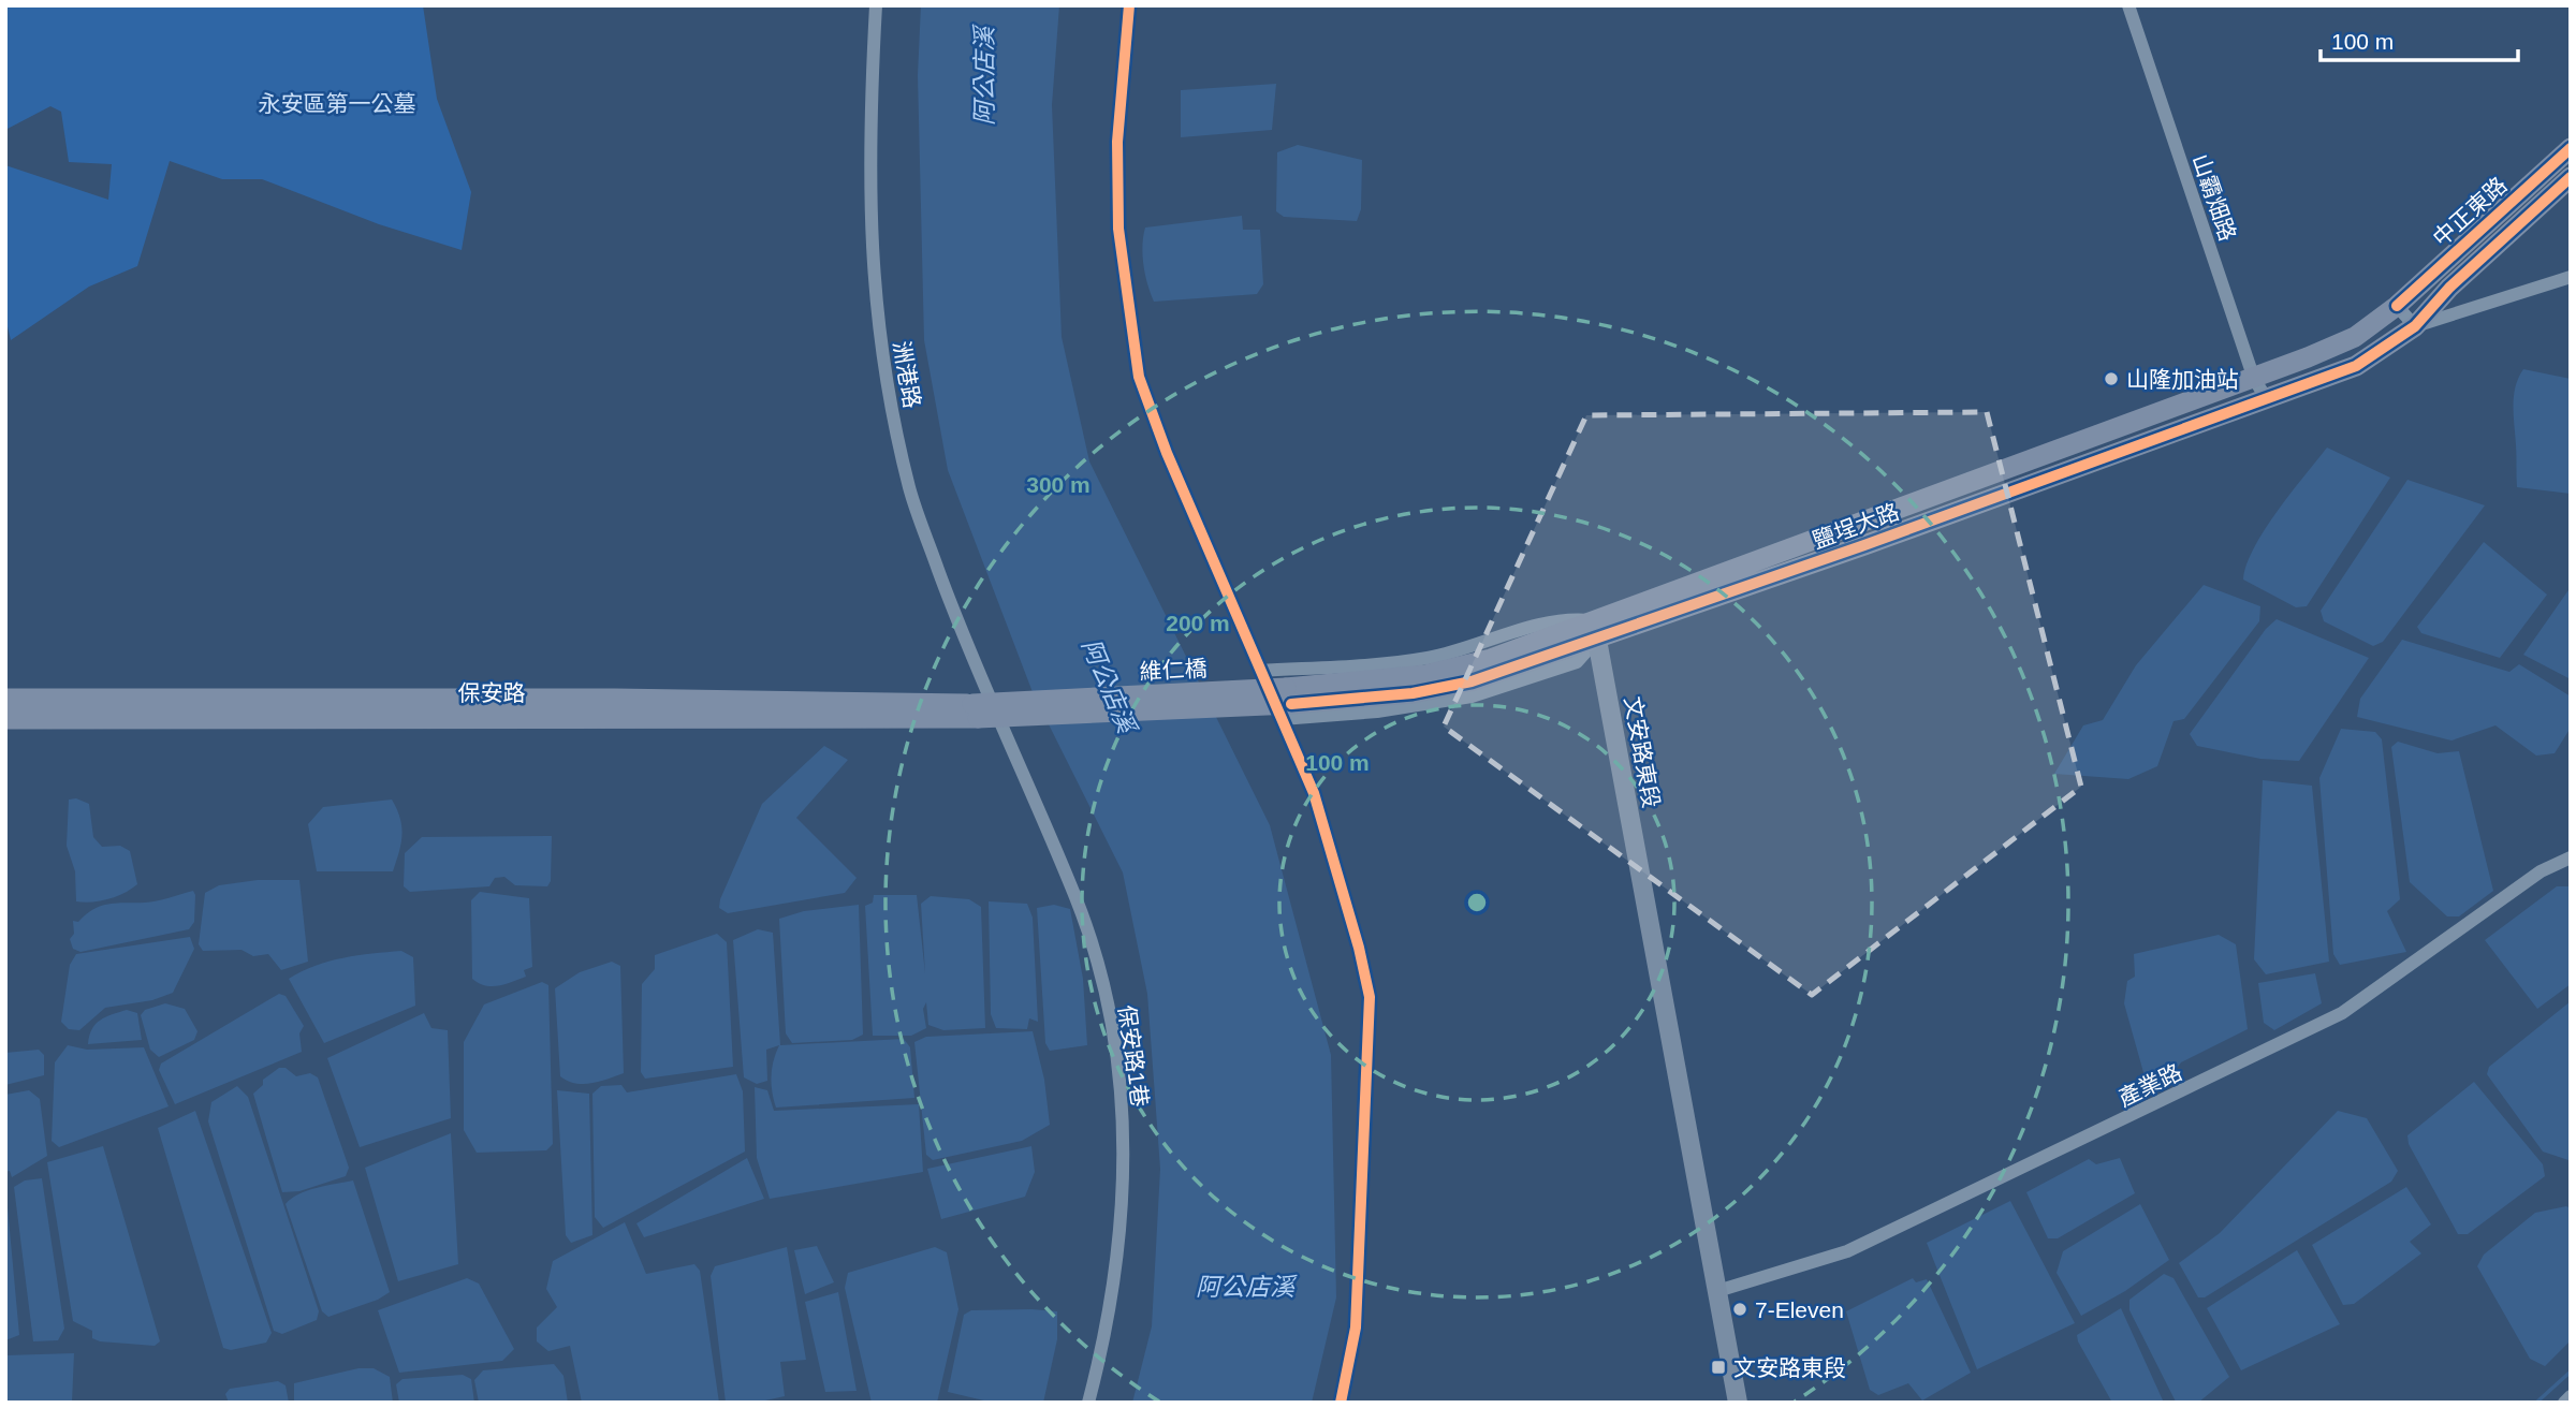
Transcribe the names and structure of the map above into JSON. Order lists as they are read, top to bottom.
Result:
{
  "streets": {
    "main road": [
      "中正東路",
      "鹽埕大路",
      "維仁橋",
      "保安路"
    ],
    "street": [
      "山霸畑路",
      "洲港路",
      "文安路東段",
      "保安路1巷",
      "產業路"
    ]
  },
  "crossings": [
    ["山霸畑路", "鹽埕大路"],
    ["中正東路", "鹽埕大路"],
    ["洲港路", "保安路1巷"],
    ["鹽埕大路", "維仁橋"],
    ["鹽埕大路", "文安路東段"],
    ["維仁橋", "保安路"],
    ["文安路東段", "產業路"]
  ],
  "water": ["阿公店溪"],
  "parks": ["永安區第一公墓"],
  "places": {
    "other": ["山隆加油站", "7-Eleven"],
    "transit": ["文安路東段"]
  },
  "scale_bar": "100 m",
  "rings": ["300 m", "200 m", "100 m"]
}
